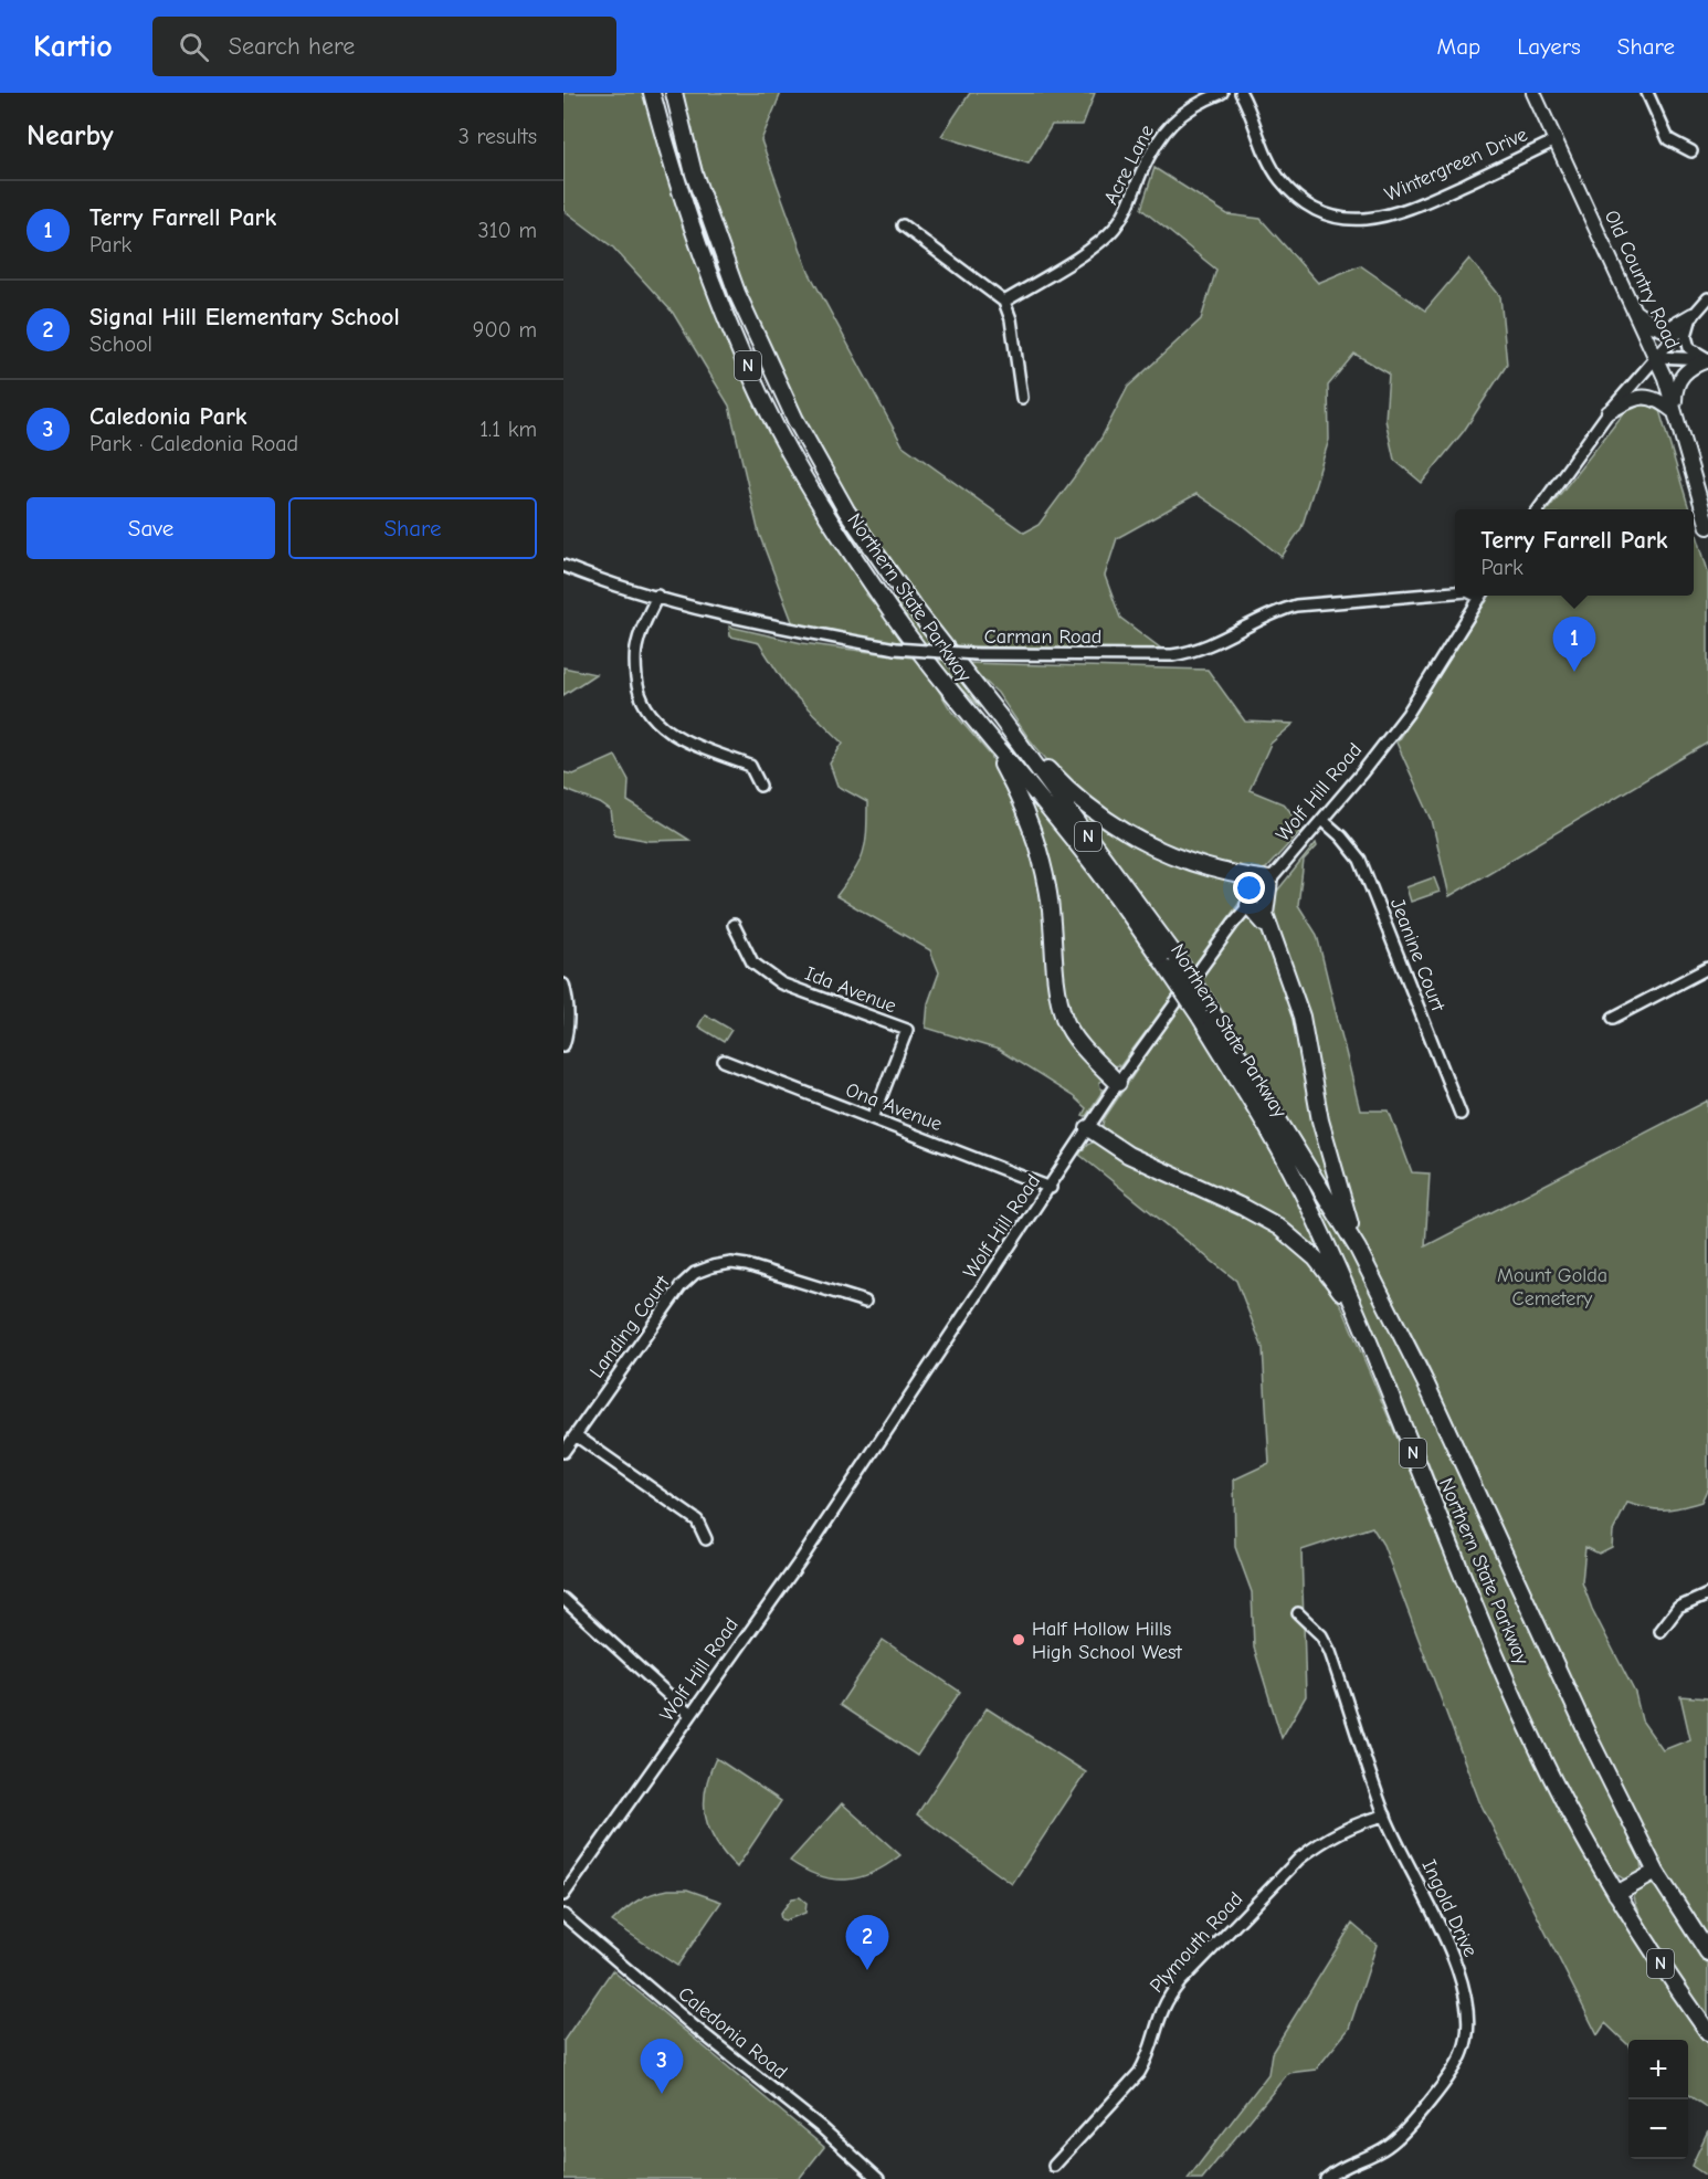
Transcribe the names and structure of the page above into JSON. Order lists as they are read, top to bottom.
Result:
{
  "streets": {
    "highway": ["N", "Northern State Parkway"],
    "main road": ["Old Country Road"],
    "street": [
      "Acre Lane",
      "Wintergreen Drive",
      "Carman Road",
      "Wolf Hill Road",
      "Jeanine Court",
      "Ida Avenue",
      "Ona Avenue",
      "Landing Court",
      "Ingold Drive",
      "Plymouth Road",
      "Caledonia Road"
    ]
  },
  "crossings": [
    ["Wintergreen Drive", "Old Country Road"],
    ["Wolf Hill Road", "Jeanine Court"],
    ["Wolf Hill Road", "Ona Avenue"],
    ["Ida Avenue", "Ona Avenue"],
    ["Ingold Drive", "Plymouth Road"]
  ],
  "parks": ["Mount Golda Cemetery"],
  "places": ["Half Hollow Hills High School West"],
  "page": {
    "header": "Kartio",
    "search": "Search here",
    "nav": ["Map", "Layers", "Share"],
    "heading": ["Nearby", "3 results"],
    "list": [
      {
        "mark": "1",
        "name": "Terry Farrell Park",
        "note": "Park",
        "value": "310 m"
      },
      {
        "mark": "2",
        "name": "Signal Hill Elementary School",
        "note": "School",
        "value": "900 m"
      },
      {
        "mark": "3",
        "name": "Caledonia Park",
        "note": "Park · Caledonia Road",
        "value": "1.1 km"
      }
    ],
    "buttons": ["Save", "Share"],
    "popup": ["Terry Farrell Park", "Park"],
    "pins": ["1", "2", "3"],
    "map_buttons": ["+", "−"]
  }
}
